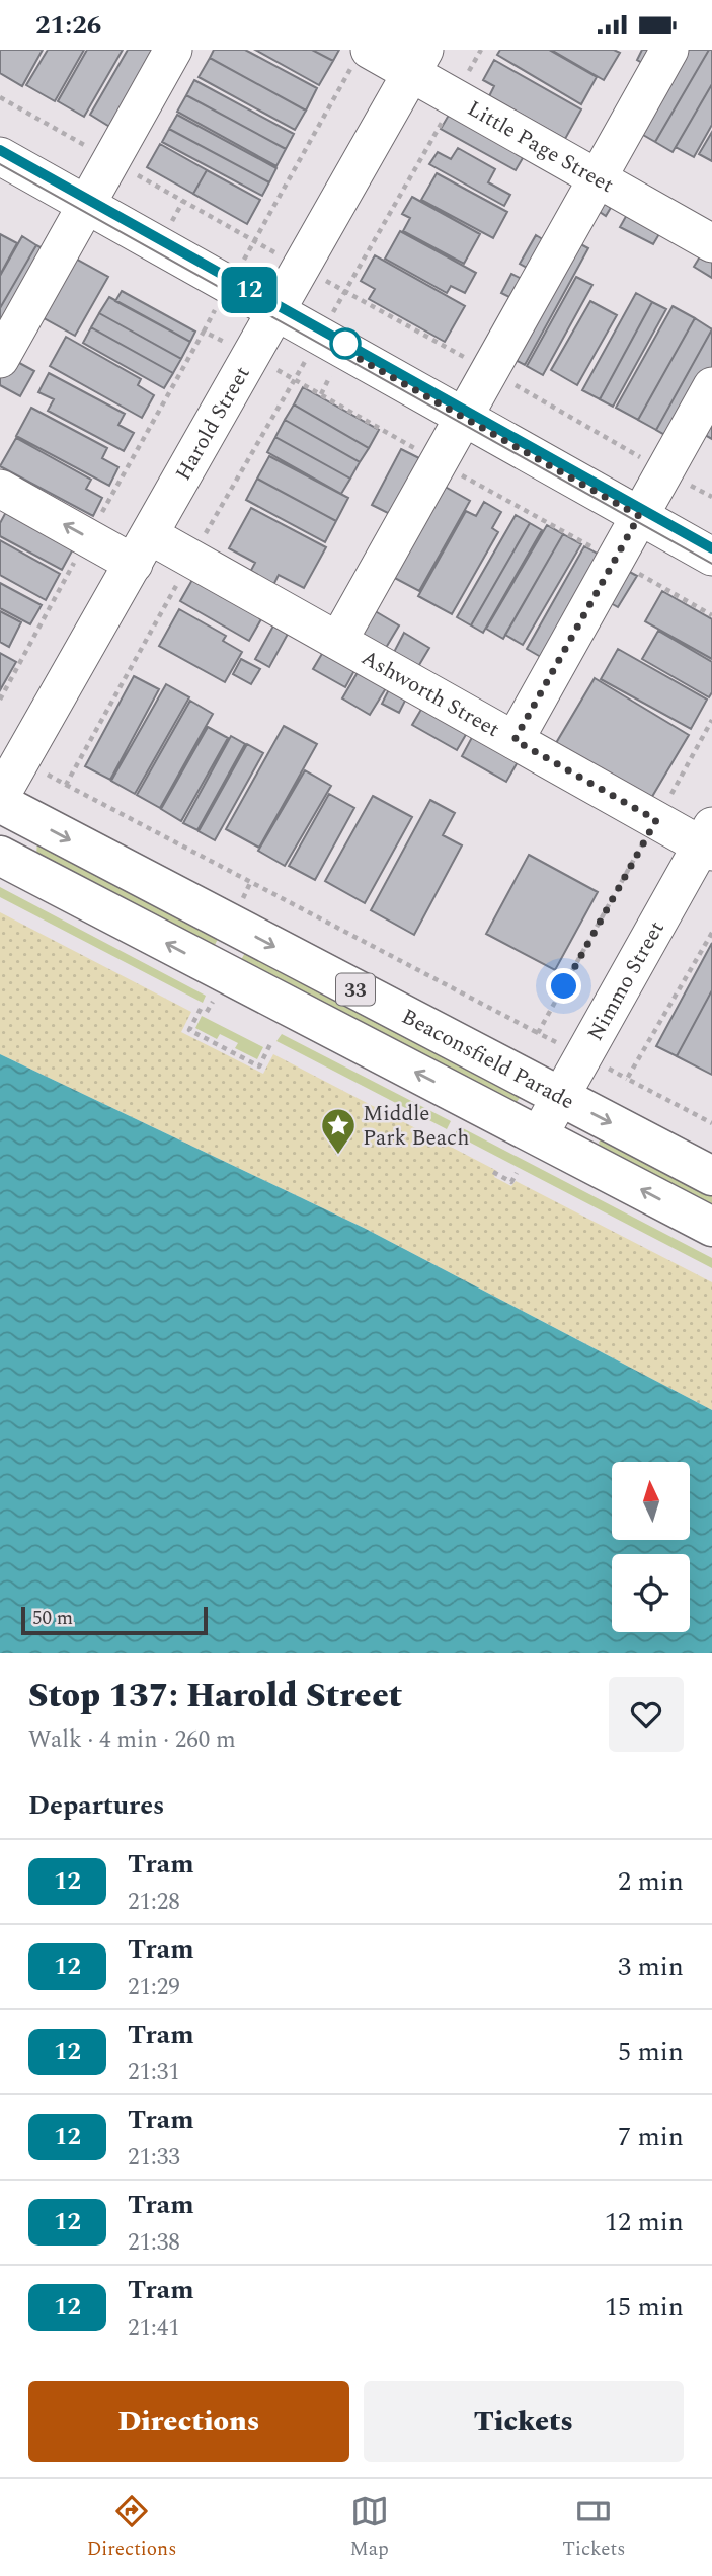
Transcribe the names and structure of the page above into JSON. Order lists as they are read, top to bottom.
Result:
{
  "streets": {
    "main road": ["33", "Beaconsfield Parade"],
    "street": [
      "Little Page Street",
      "Harold Street",
      "Ashworth Street",
      "Nimmo Street"
    ]
  },
  "crossings": [
    ["Little Page Street", "Harold Street"],
    ["Harold Street", "Ashworth Street"],
    ["Ashworth Street", "Nimmo Street"],
    ["Nimmo Street", "Beaconsfield Parade"]
  ],
  "places": {
    "place": ["Middle Park Beach"]
  },
  "lines": ["tram line 12"],
  "scale_bar": "50 m",
  "north": "top",
  "page": {
    "status": "21:26",
    "on_map": "12",
    "scale": "50 m",
    "heading": [
      ["Stop 137: Harold Street", "Walk · 4 min · 260 m"],
      "Departures"
    ],
    "list": [
      {
        "mark": "12",
        "name": "Tram",
        "note": "21:28",
        "value": "2 min"
      },
      {
        "mark": "12",
        "name": "Tram",
        "note": "21:29",
        "value": "3 min"
      },
      {
        "mark": "12",
        "name": "Tram",
        "note": "21:31",
        "value": "5 min"
      },
      {
        "mark": "12",
        "name": "Tram",
        "note": "21:33",
        "value": "7 min"
      },
      {
        "mark": "12",
        "name": "Tram",
        "note": "21:38",
        "value": "12 min"
      },
      {
        "mark": "12",
        "name": "Tram",
        "note": "21:41",
        "value": "15 min"
      }
    ],
    "buttons": ["Directions", "Tickets"],
    "tabs": ["Directions", "Map", "Tickets"]
  }
}
